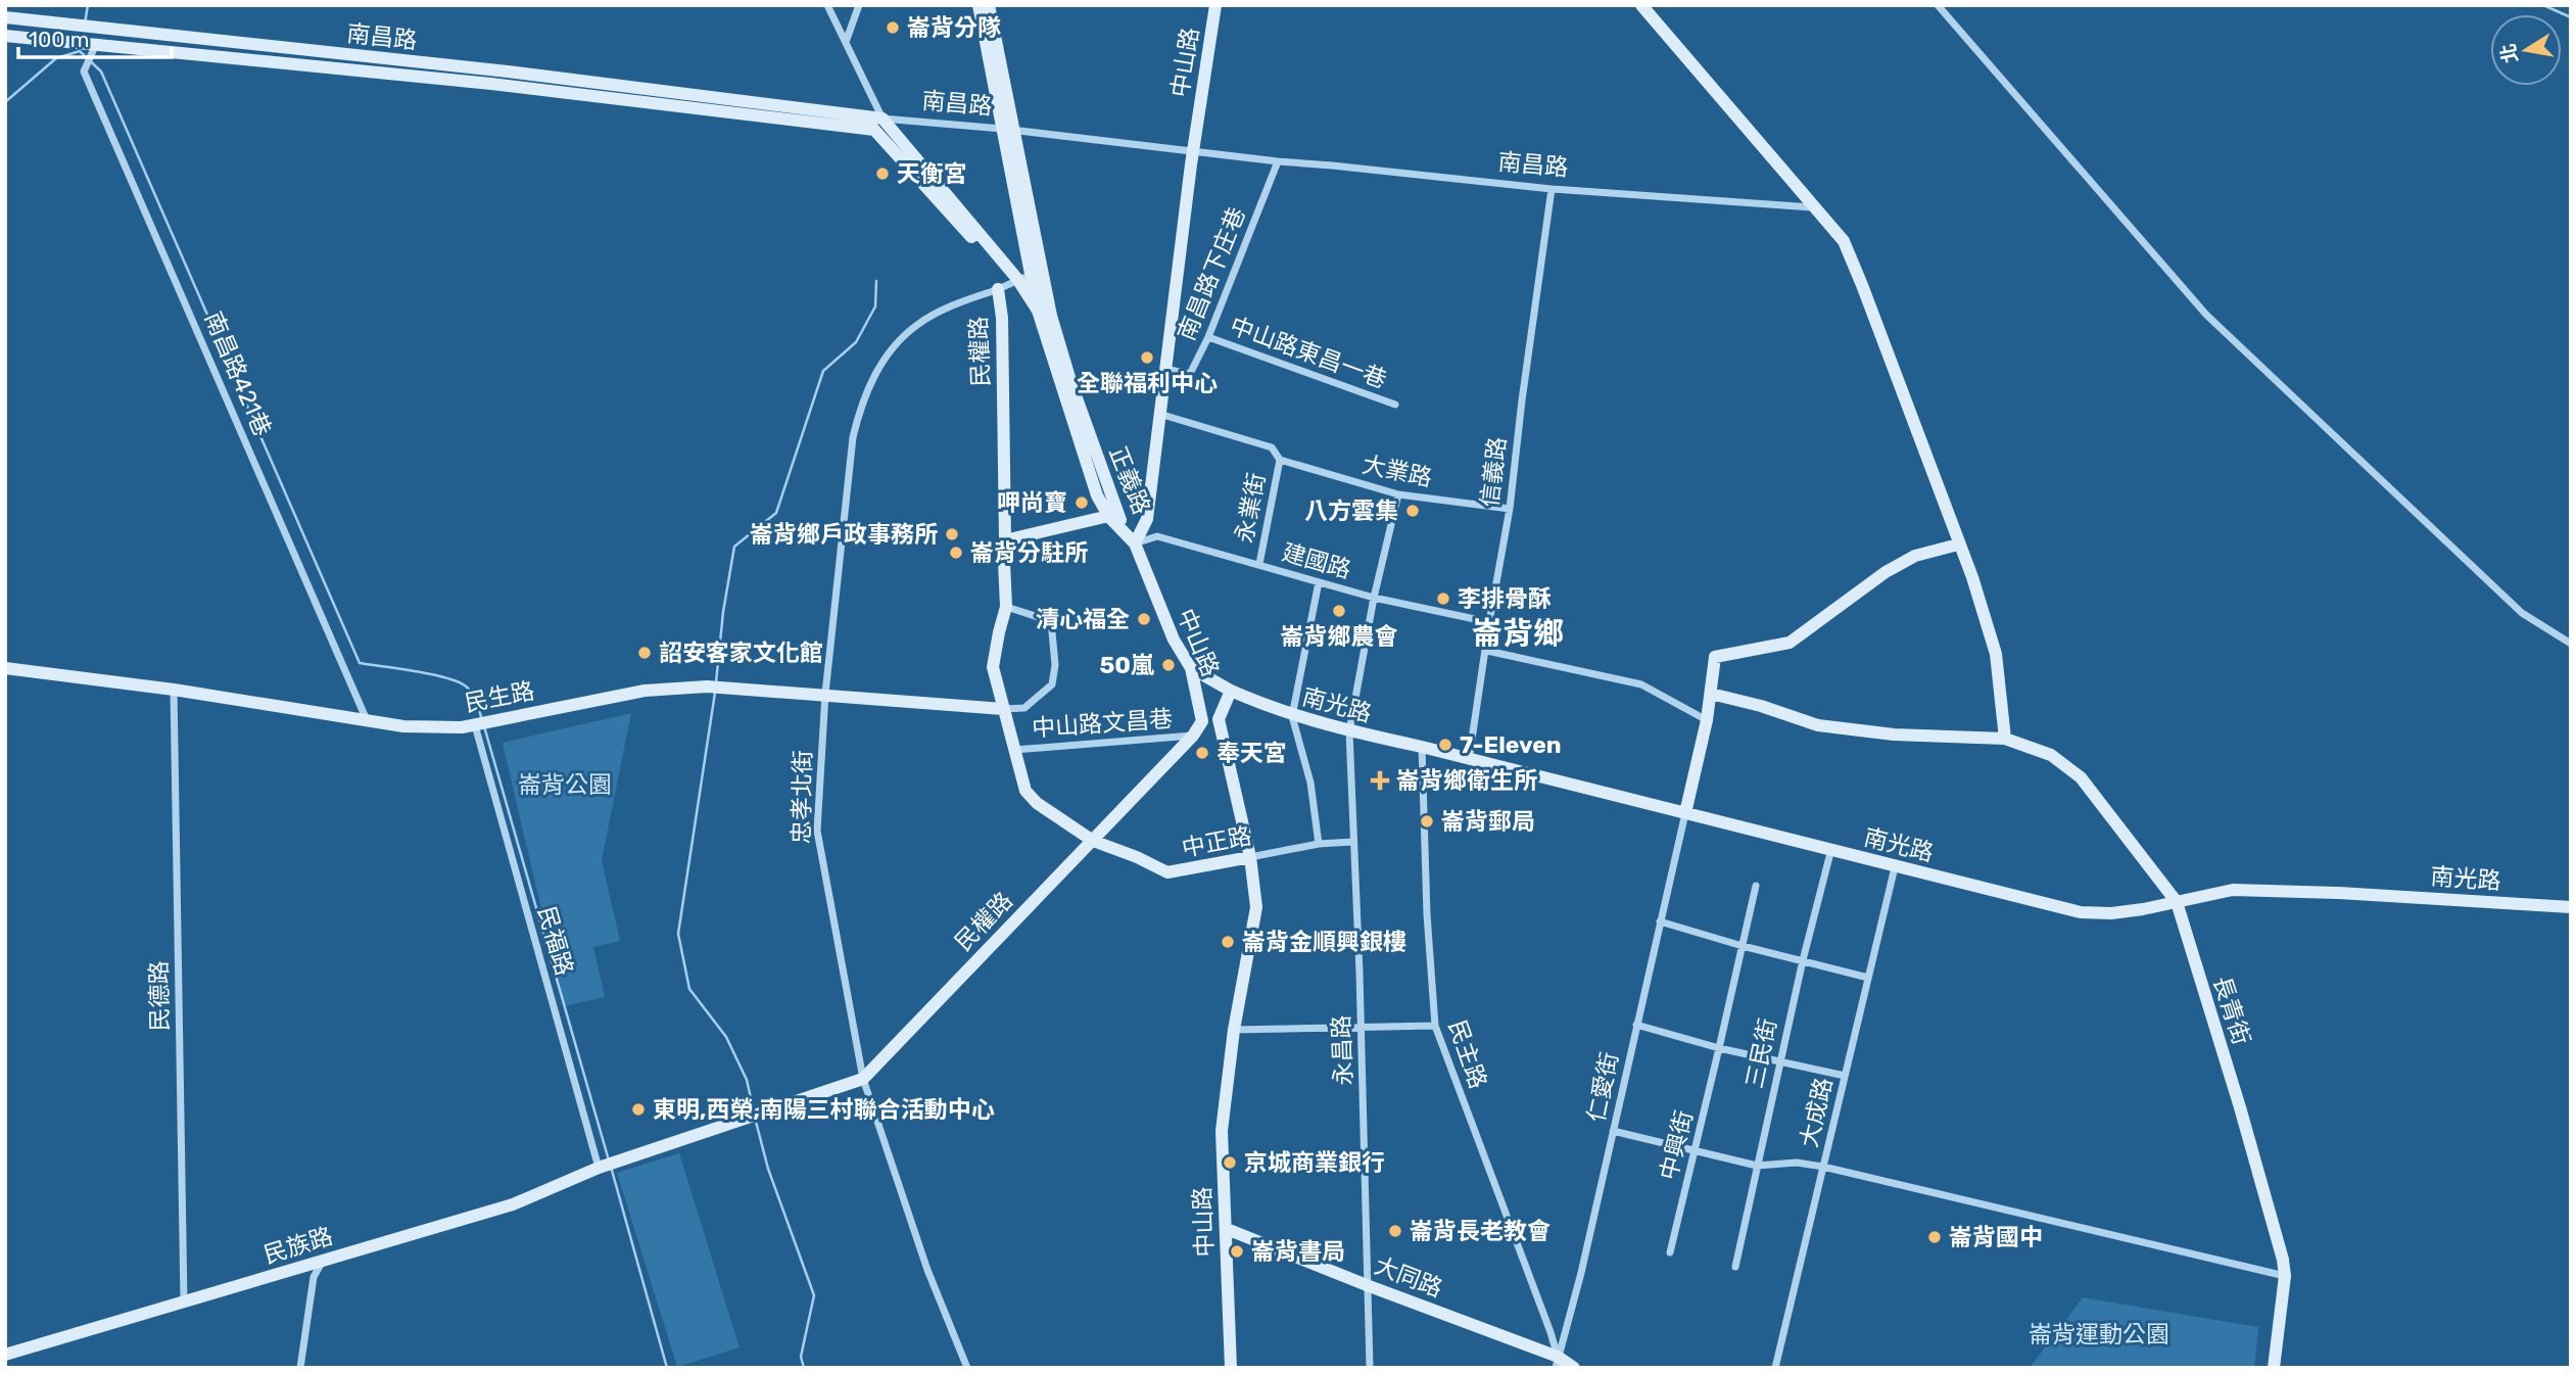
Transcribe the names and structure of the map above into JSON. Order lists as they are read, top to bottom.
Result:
{
  "streets": {
    "street": [
      "南昌路",
      "中山路",
      "南昌路下庄巷",
      "民權路",
      "中山路東昌一巷",
      "南昌路421巷",
      "大業路",
      "信義路",
      "正義路",
      "永業街",
      "建國路",
      "民生路",
      "南光路",
      "中山路文昌巷",
      "忠孝北街",
      "中正路",
      "民福路",
      "民德路",
      "長青街",
      "永昌路",
      "三民街",
      "民主路",
      "仁愛街",
      "大成路",
      "中興街",
      "民族路",
      "大同路"
    ]
  },
  "crossings": [
    ["南昌路", "中山路"],
    ["南昌路", "南昌路下庄巷"],
    ["南昌路", "南昌路421巷"],
    ["南昌路", "信義路"],
    ["南昌路", "正義路"],
    ["南昌路", "忠孝北街"],
    ["中山路", "南昌路下庄巷"],
    ["中山路", "大業路"],
    ["中山路", "正義路"],
    ["中山路", "建國路"],
    ["中山路", "南光路"],
    ["中山路", "中正路"],
    ["中山路", "大同路"],
    ["南昌路下庄巷", "中山路東昌一巷"],
    ["民權路", "民生路"],
    ["民權路", "中山路文昌巷"],
    ["民權路", "忠孝北街"],
    ["民權路", "中正路"],
    ["民權路", "民福路"],
    ["民權路", "民族路"],
    ["南昌路421巷", "民生路"],
    ["大業路", "信義路"],
    ["大業路", "永業街"],
    ["大業路", "永昌路"],
    ["信義路", "建國路"],
    ["信義路", "南光路"],
    ["正義路", "建國路"],
    ["正義路", "忠孝北街"],
    ["永業街", "建國路"],
    ["建國路", "永昌路"],
    ["民生路", "忠孝北街"],
    ["民生路", "民福路"],
    ["民生路", "民德路"],
    ["南光路", "長青街"],
    ["南光路", "永昌路"],
    ["南光路", "三民街"],
    ["南光路", "民主路"],
    ["南光路", "仁愛街"],
    ["南光路", "大成路"],
    ["中正路", "永昌路"],
    ["民福路", "民族路"],
    ["民德路", "民族路"],
    ["永昌路", "大同路"],
    ["三民街", "中興街"],
    ["民主路", "仁愛街"],
    ["民主路", "大同路"],
    ["仁愛街", "大同路"]
  ],
  "districts": ["崙背鄉"],
  "parks": ["崙背公園", "崙背運動公園"],
  "places": {
    "other": [
      "崙背分隊",
      "天衡宮",
      "全聯福利中心",
      "呷尚寶",
      "八方雲集",
      "崙背鄉戶政事務所",
      "崙背分駐所",
      "李排骨酥",
      "崙背鄉農會",
      "清心福全",
      "詔安客家文化館",
      "50嵐",
      "7-Eleven",
      "奉天宮",
      "崙背郵局",
      "崙背金順興銀樓",
      "東明,西榮,南陽三村聯合活動中心",
      "京城商業銀行",
      "崙背長老教會",
      "崙背國中",
      "崙背書局"
    ],
    "health": ["崙背鄉衛生所"]
  },
  "scale_bar": "100 m",
  "north": "left"
}
